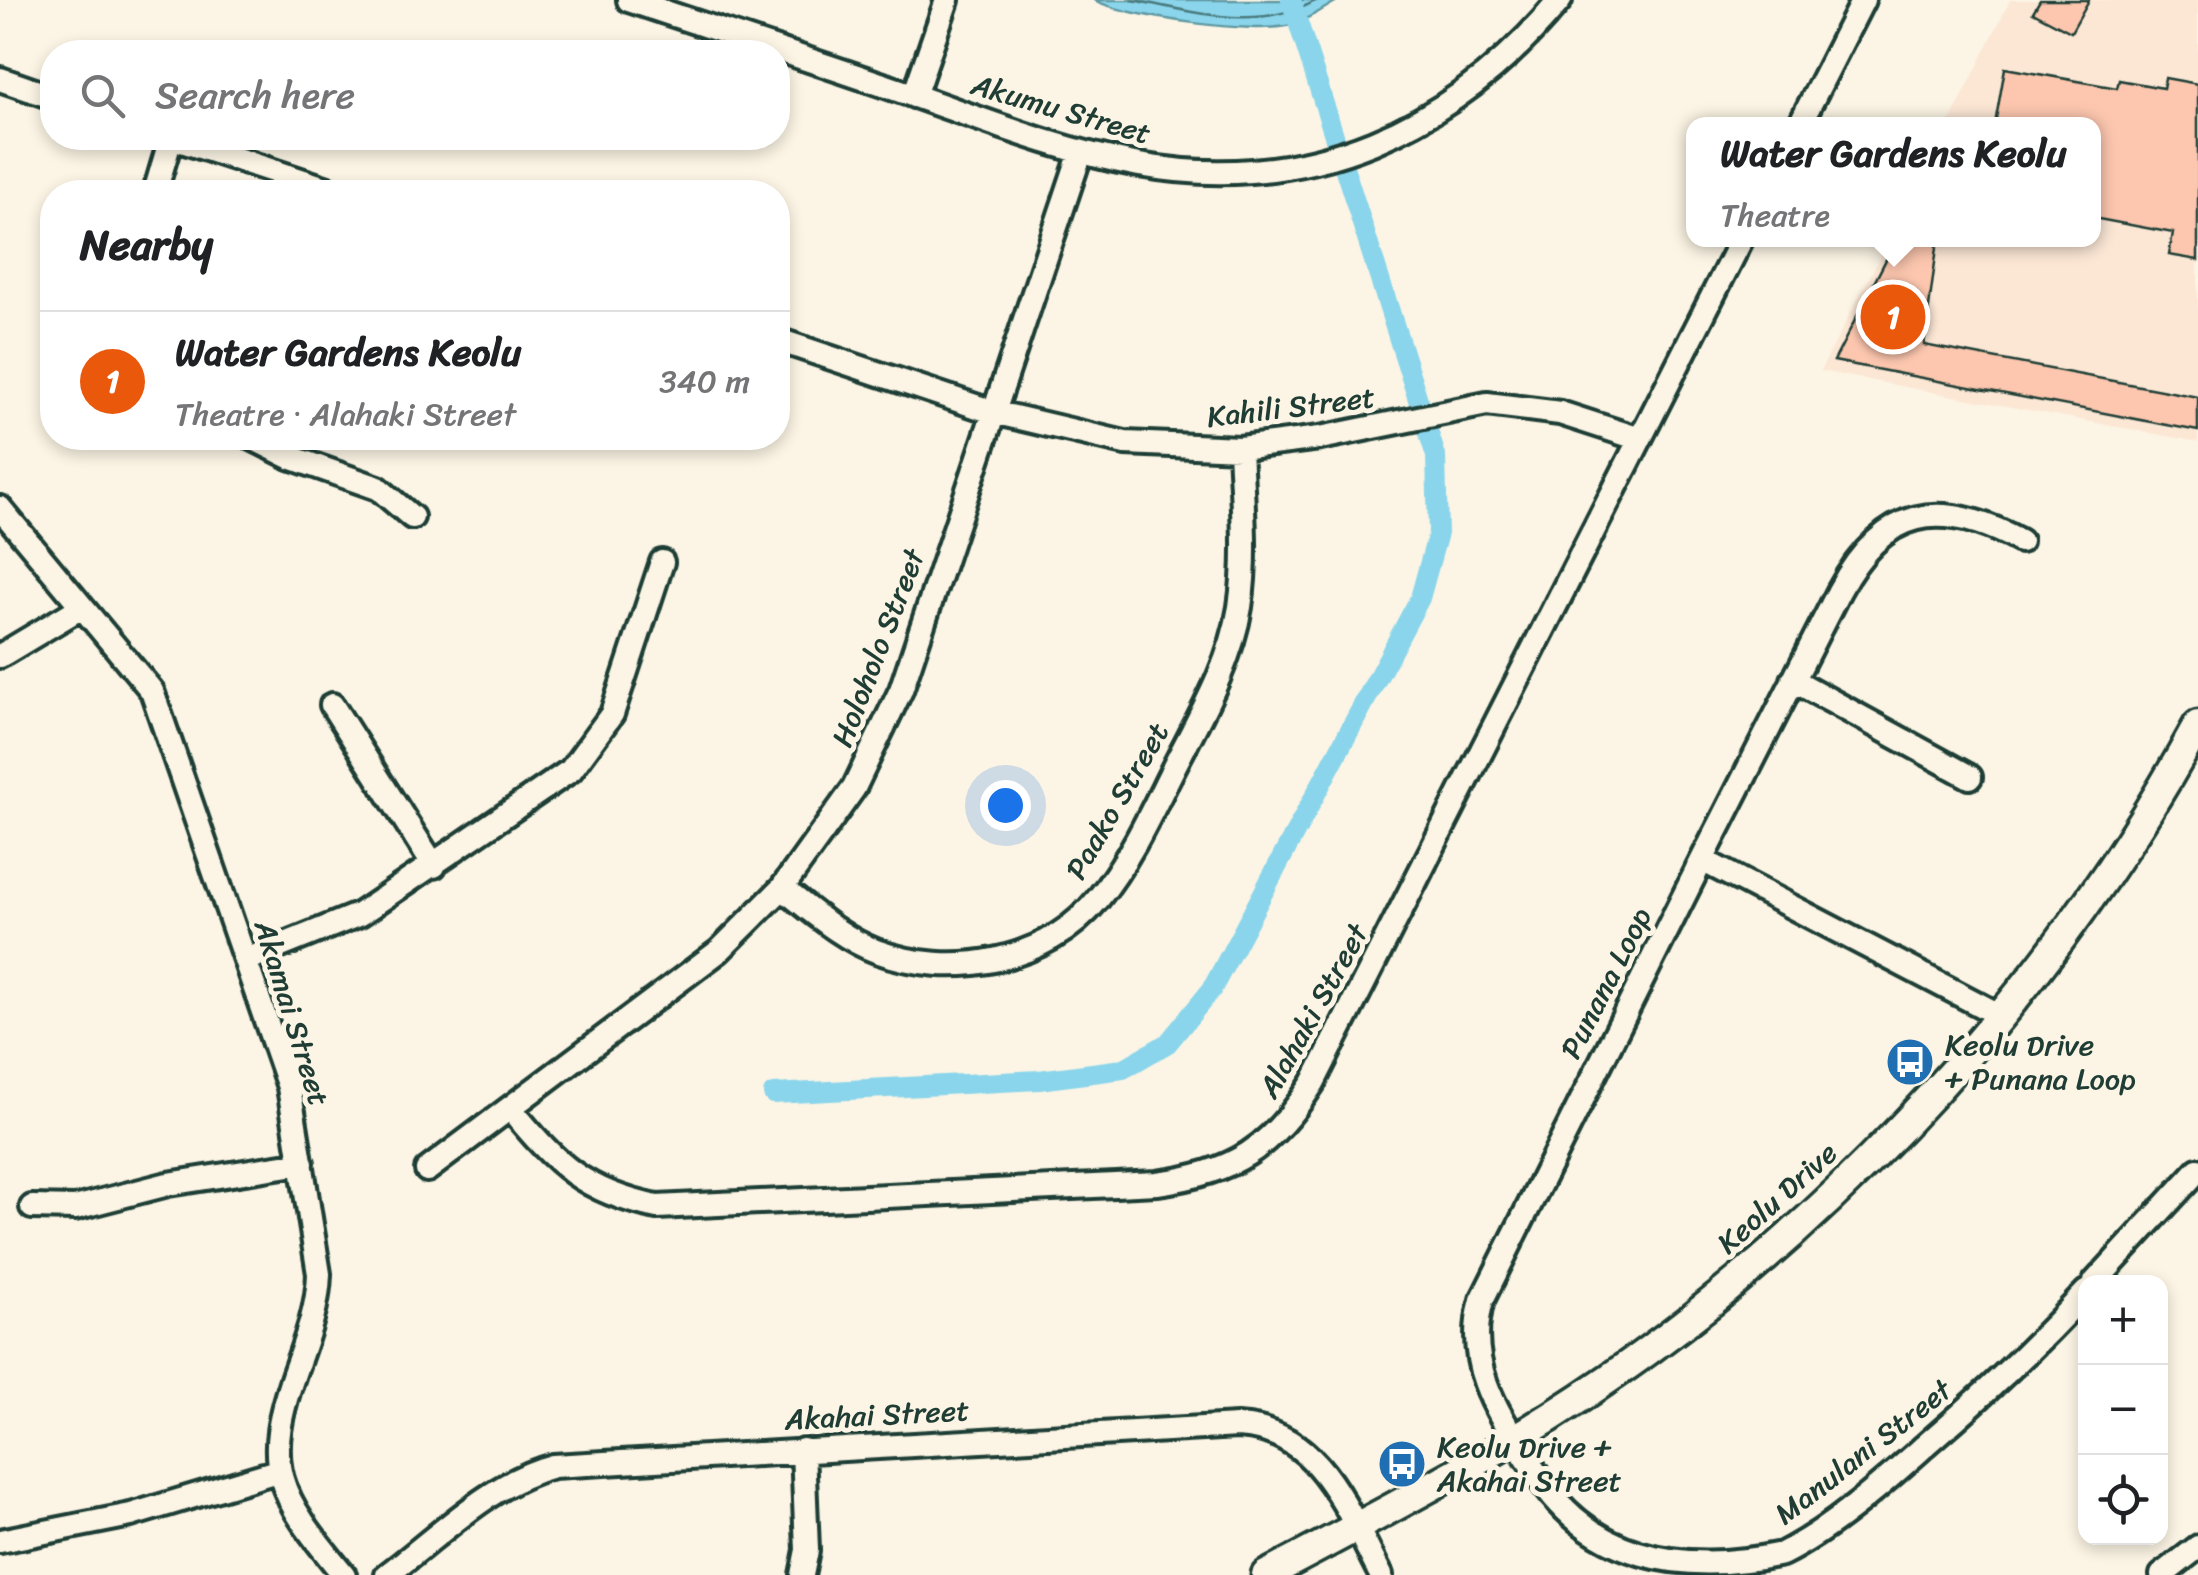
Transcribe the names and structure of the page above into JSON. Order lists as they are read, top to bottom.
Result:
{
  "streets": {
    "main road": ["Keolu Drive"],
    "street": [
      "Akumu Street",
      "Kahili Street",
      "Holoholo Street",
      "Paako Street",
      "Punana Loop",
      "Alahaki Street",
      "Akamai Street",
      "Akahai Street",
      "Manulani Street"
    ]
  },
  "crossings": [
    ["Akumu Street", "Holoholo Street"],
    ["Kahili Street", "Holoholo Street"],
    ["Kahili Street", "Paako Street"],
    ["Kahili Street", "Alahaki Street"],
    ["Holoholo Street", "Paako Street"],
    ["Holoholo Street", "Alahaki Street"],
    ["Punana Loop", "Keolu Drive"],
    ["Punana Loop", "Manulani Street"],
    ["Keolu Drive", "Akahai Street"],
    ["Keolu Drive", "Manulani Street"]
  ],
  "places": {
    "bus stop": ["Keolu Drive + Punana Loop", "Keolu Drive + Akahai Street"]
  },
  "page": {
    "search": "Search here",
    "popup": ["Water Gardens Keolu", "Theatre"],
    "heading": "Nearby",
    "pins": "1",
    "list": [
      {
        "mark": "1",
        "name": "Water Gardens Keolu",
        "note": "Theatre · Alahaki Street",
        "value": "340 m"
      }
    ],
    "map_buttons": ["+", "−"]
  }
}
